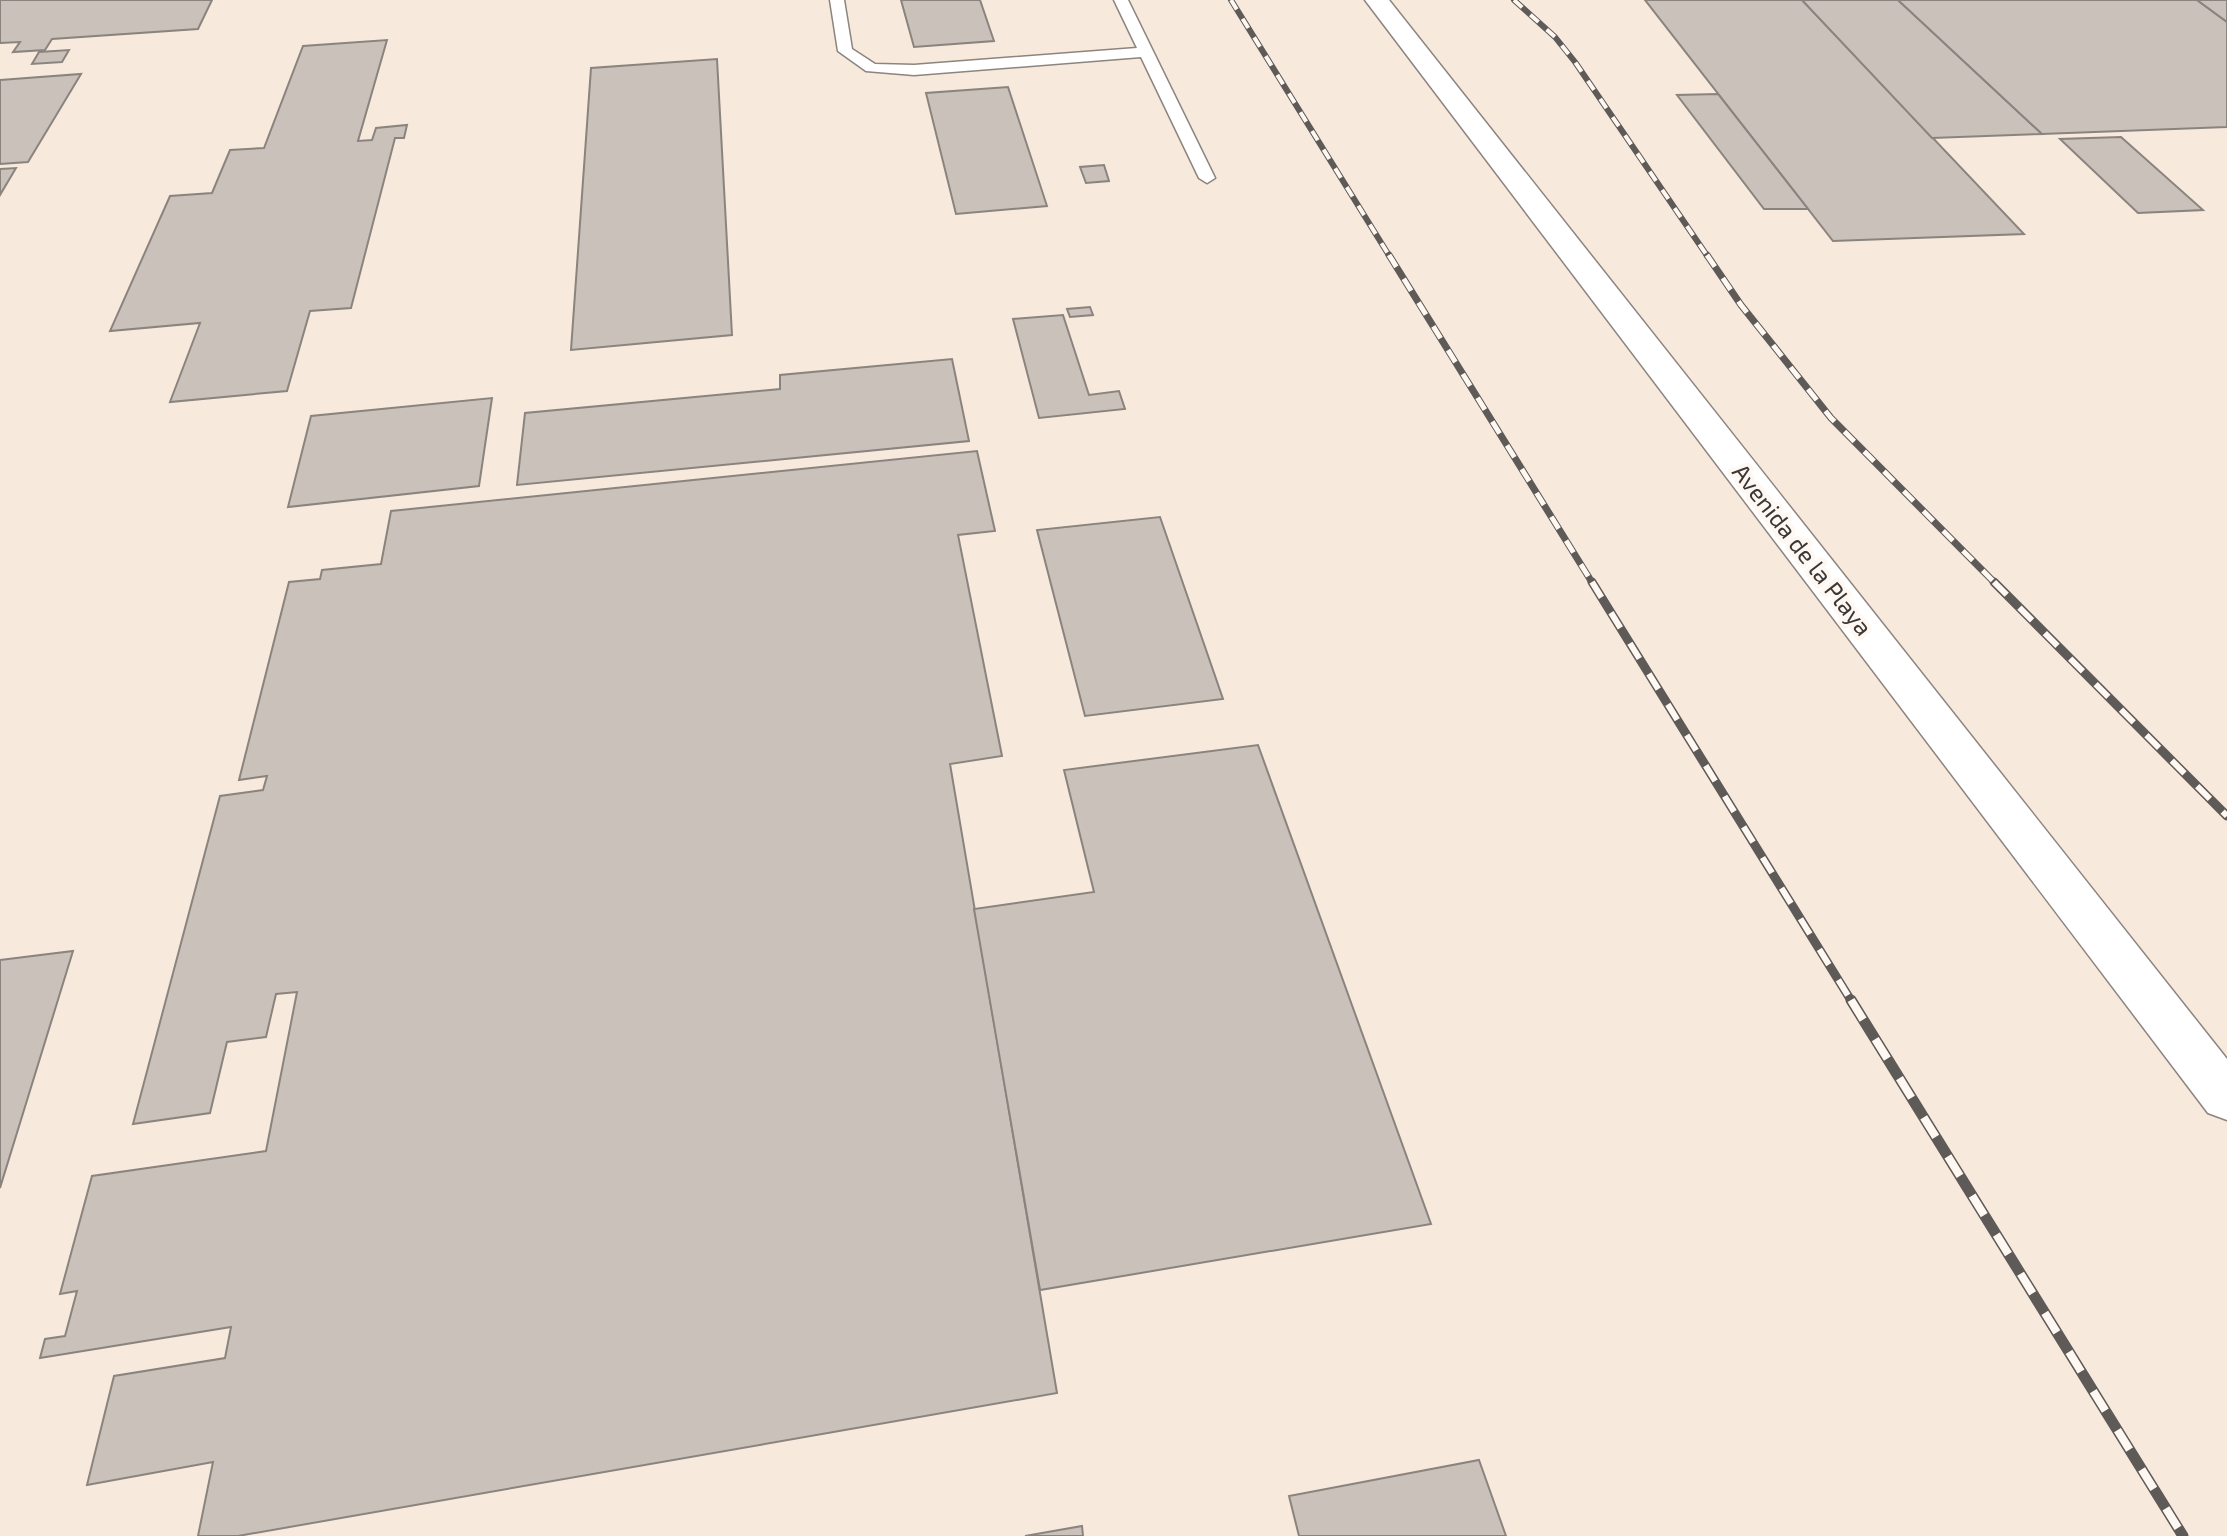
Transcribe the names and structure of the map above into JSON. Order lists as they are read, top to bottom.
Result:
{
  "streets": {
    "street": ["Avenida de la Playa"]
  }
}
